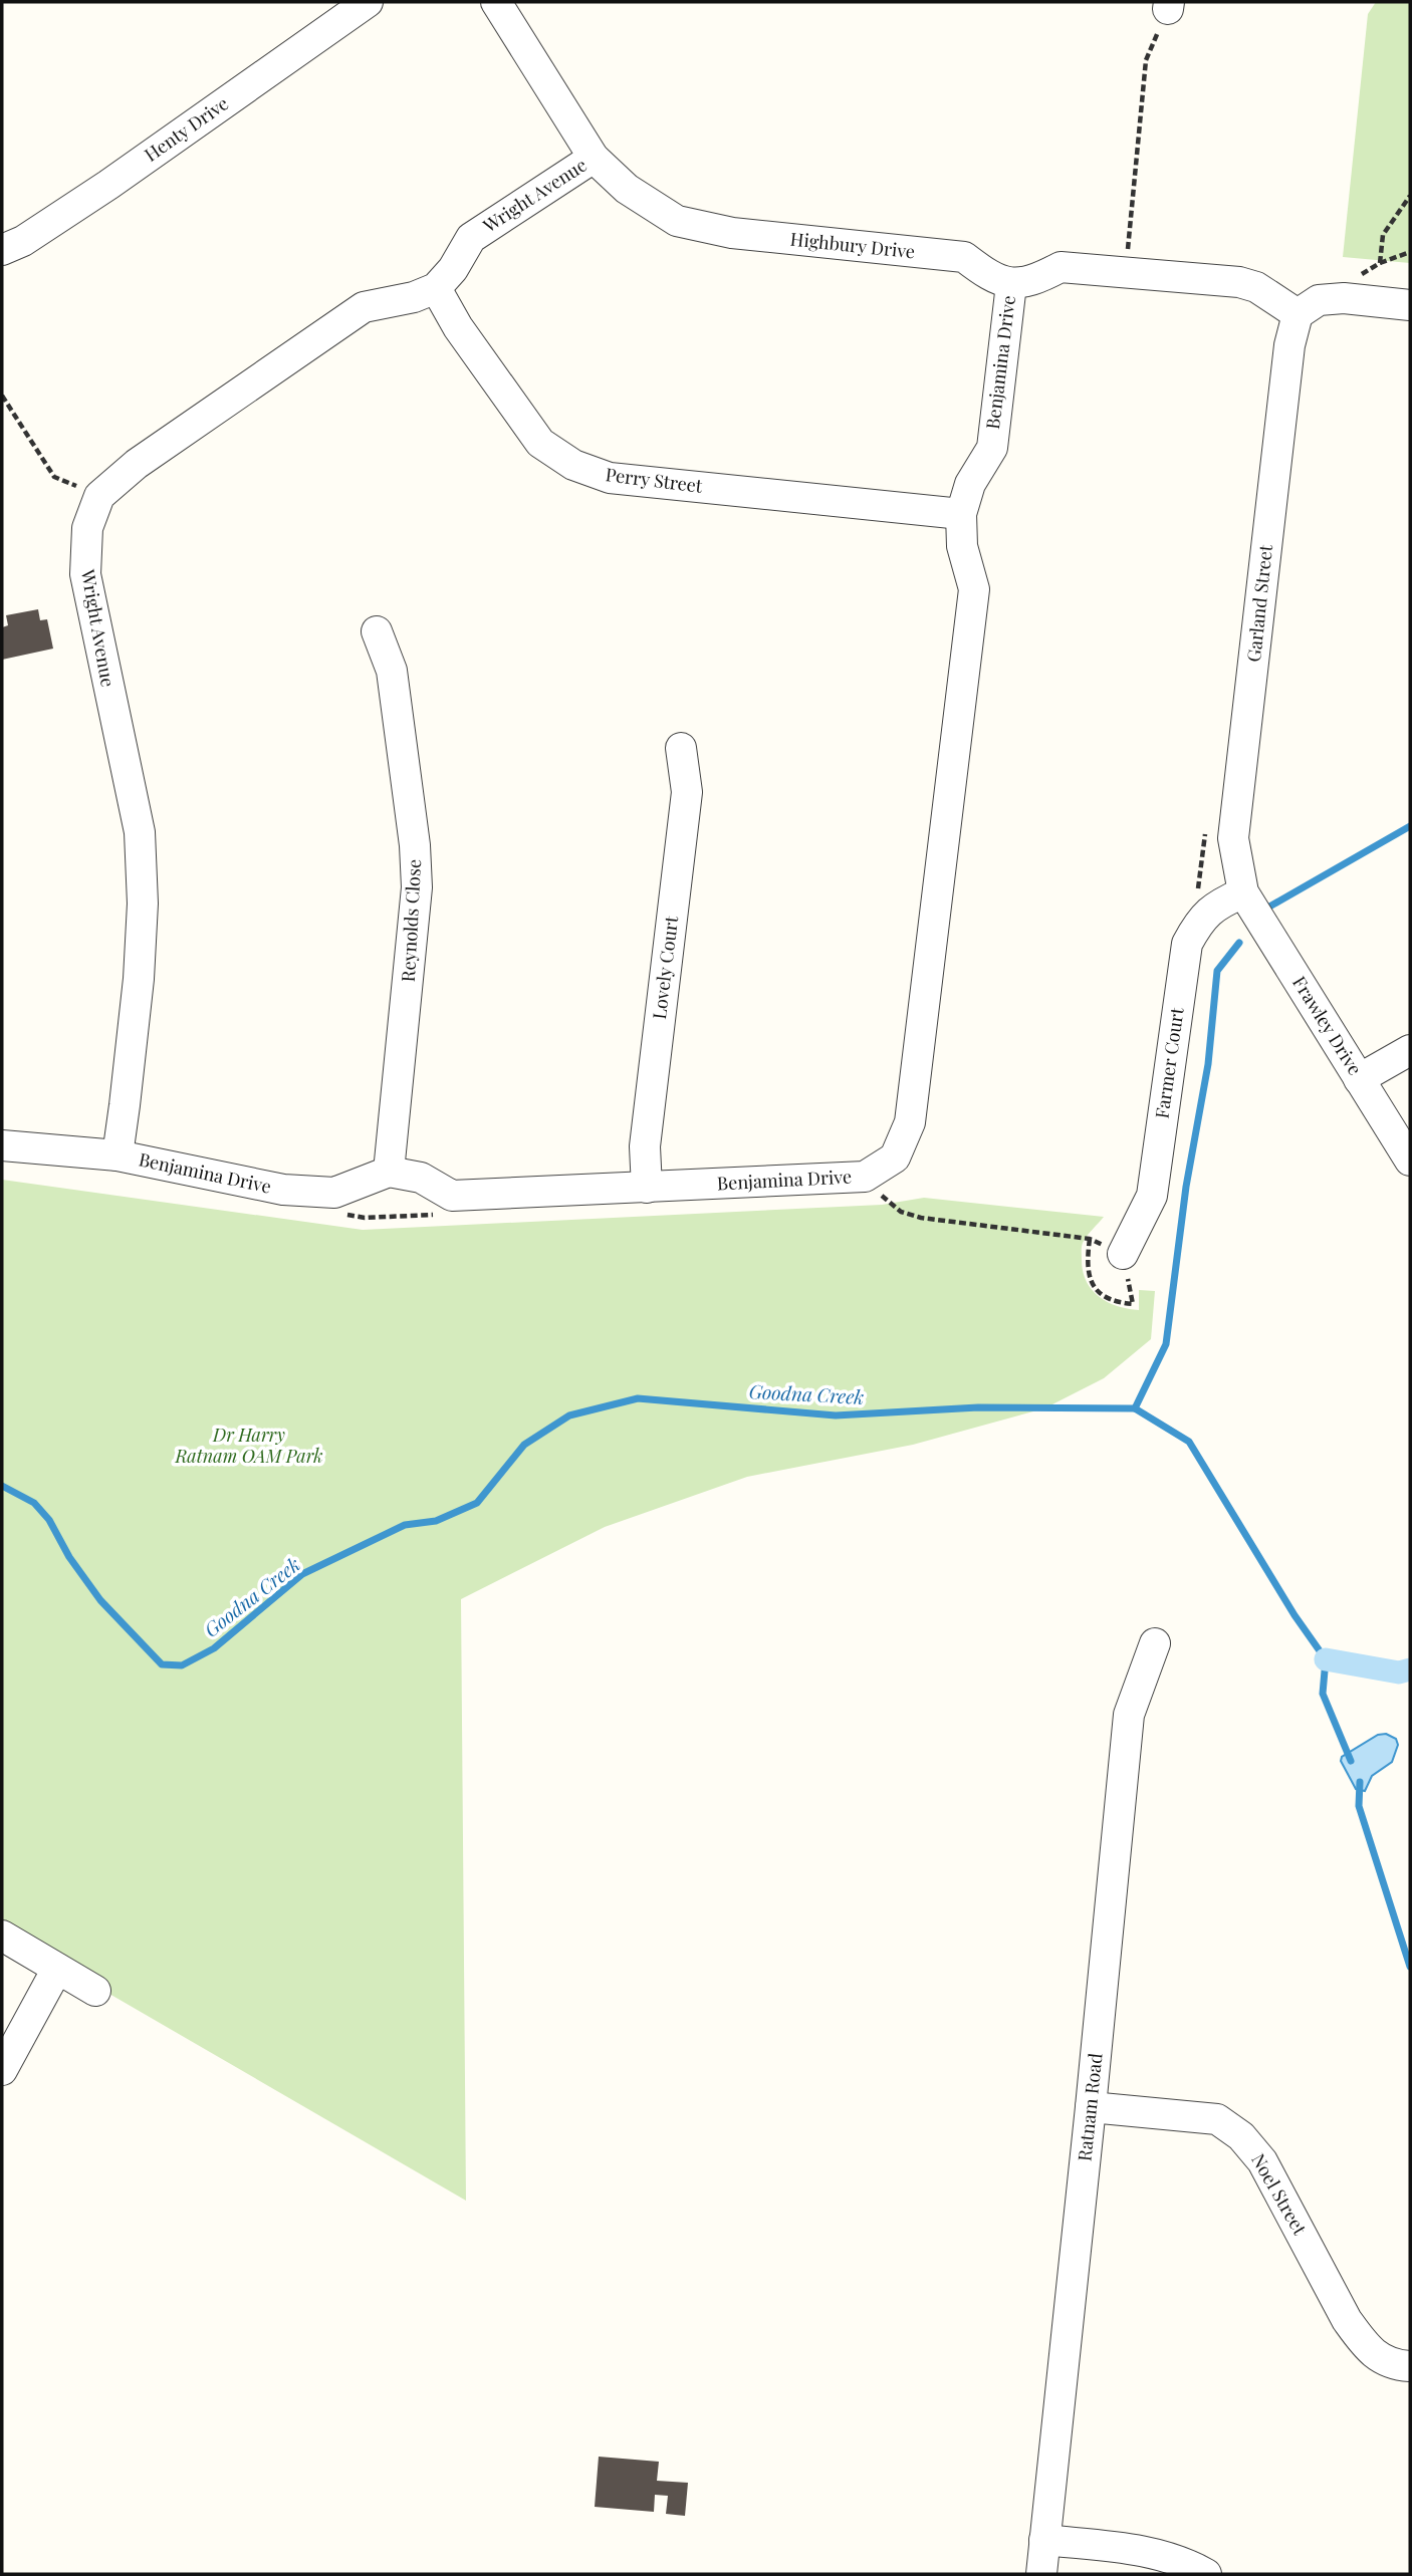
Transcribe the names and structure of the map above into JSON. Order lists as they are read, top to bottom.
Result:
{
  "streets": {
    "street": [
      "Henty Drive",
      "Wright Avenue",
      "Highbury Drive",
      "Benjamina Drive",
      "Perry Street",
      "Garland Street",
      "Reynolds Close",
      "Lovely Court",
      "Frawley Drive",
      "Farmer Court",
      "Ratnam Road",
      "Noel Street"
    ]
  },
  "crossings": [
    ["Wright Avenue", "Highbury Drive"],
    ["Wright Avenue", "Benjamina Drive"],
    ["Wright Avenue", "Perry Street"],
    ["Highbury Drive", "Benjamina Drive"],
    ["Benjamina Drive", "Perry Street"],
    ["Benjamina Drive", "Reynolds Close"],
    ["Benjamina Drive", "Lovely Court"],
    ["Garland Street", "Frawley Drive"],
    ["Garland Street", "Farmer Court"],
    ["Frawley Drive", "Farmer Court"],
    ["Ratnam Road", "Noel Street"]
  ],
  "water": ["Goodna Creek"],
  "parks": ["Dr Harry Ratnam OAM Park"]
}
